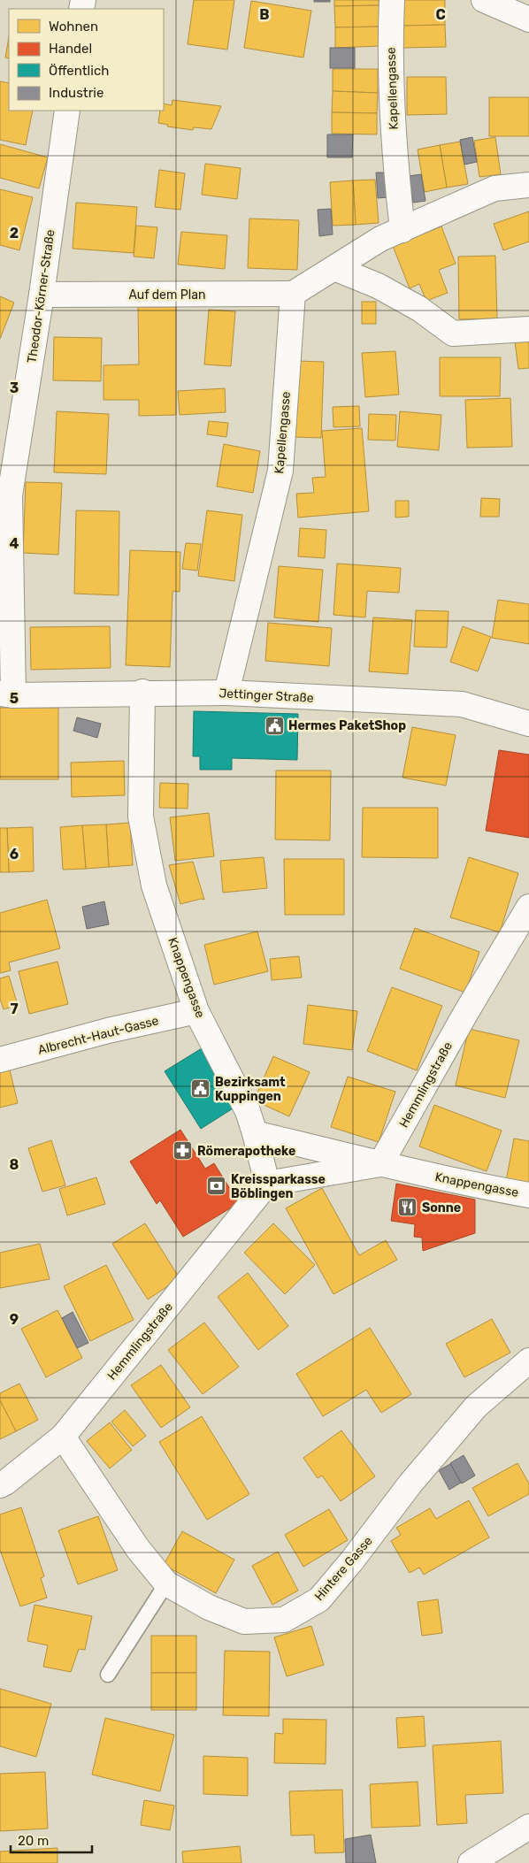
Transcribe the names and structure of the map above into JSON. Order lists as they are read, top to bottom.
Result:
{
  "streets": {
    "street": [
      "Kapellengasse",
      "Auf dem Plan",
      "Theodor-Körner-Straße",
      "Jettinger Straße",
      "Knappengasse",
      "Albrecht-Haut-Gasse",
      "Hemmlingstraße",
      "Hintere Gasse"
    ]
  },
  "crossings": [
    ["Kapellengasse", "Auf dem Plan"],
    ["Kapellengasse", "Jettinger Straße"],
    ["Auf dem Plan", "Theodor-Körner-Straße"],
    ["Theodor-Körner-Straße", "Jettinger Straße"],
    ["Jettinger Straße", "Knappengasse"],
    ["Knappengasse", "Albrecht-Haut-Gasse"],
    ["Knappengasse", "Hemmlingstraße"],
    ["Hemmlingstraße", "Hintere Gasse"]
  ],
  "places": {
    "public building": ["Hermes PaketShop", "Bezirksamt Kuppingen"],
    "pharmacy": ["Römerapotheke"],
    "bank": ["Kreissparkasse Böblingen"],
    "restaurant": ["Sonne"]
  },
  "legend": [
    "Wohnen",
    "Handel",
    "Öffentlich",
    "Industrie"
  ],
  "scale_bar": "20 m",
  "grid": {
    "columns": ["B", "C"],
    "rows": [
      "2",
      "3",
      "4",
      "5",
      "6",
      "7",
      "8",
      "9"
    ]
  }
}
